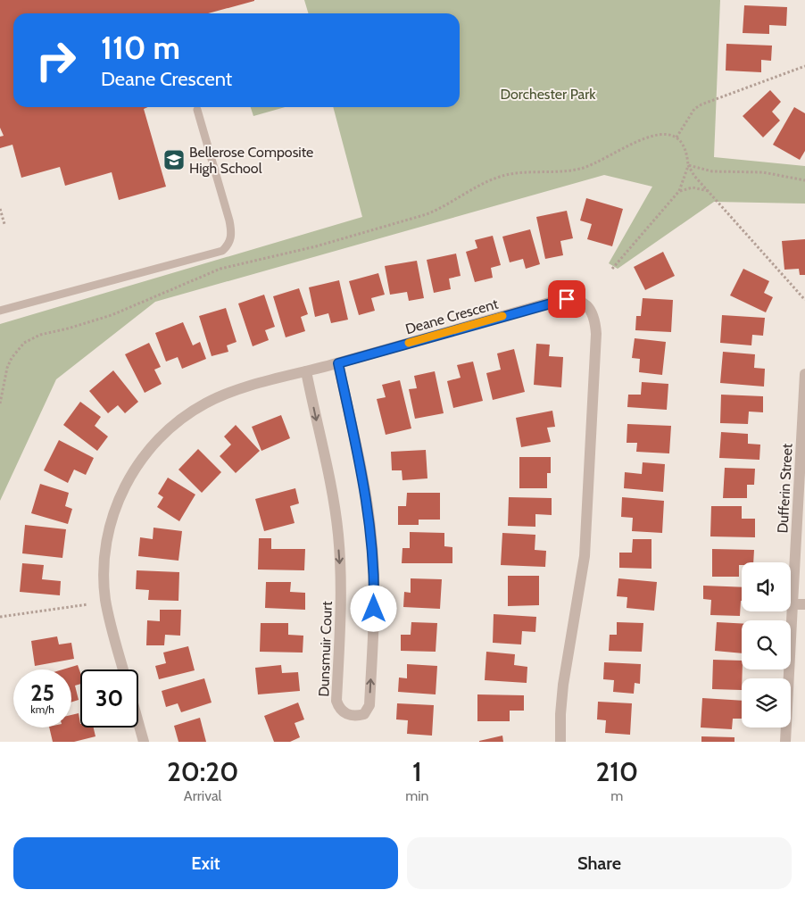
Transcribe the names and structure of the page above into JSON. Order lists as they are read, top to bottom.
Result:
{
  "streets": {
    "street": ["Deane Crescent", "Dufferin Street", "Dunsmuir Court"]
  },
  "crossings": [
    ["Deane Crescent", "Dunsmuir Court"]
  ],
  "parks": ["Dorchester Park"],
  "places": {
    "school or university": ["Bellerose Composite High School"]
  },
  "page": {
    "turn": ["110 m", "Deane Crescent"],
    "speed": "25 km/h",
    "limit": "30",
    "eta": [
      "20:20",
      "Arrival",
      "1",
      "min",
      "210",
      "m"
    ],
    "buttons": ["Exit", "Share"]
  }
}
